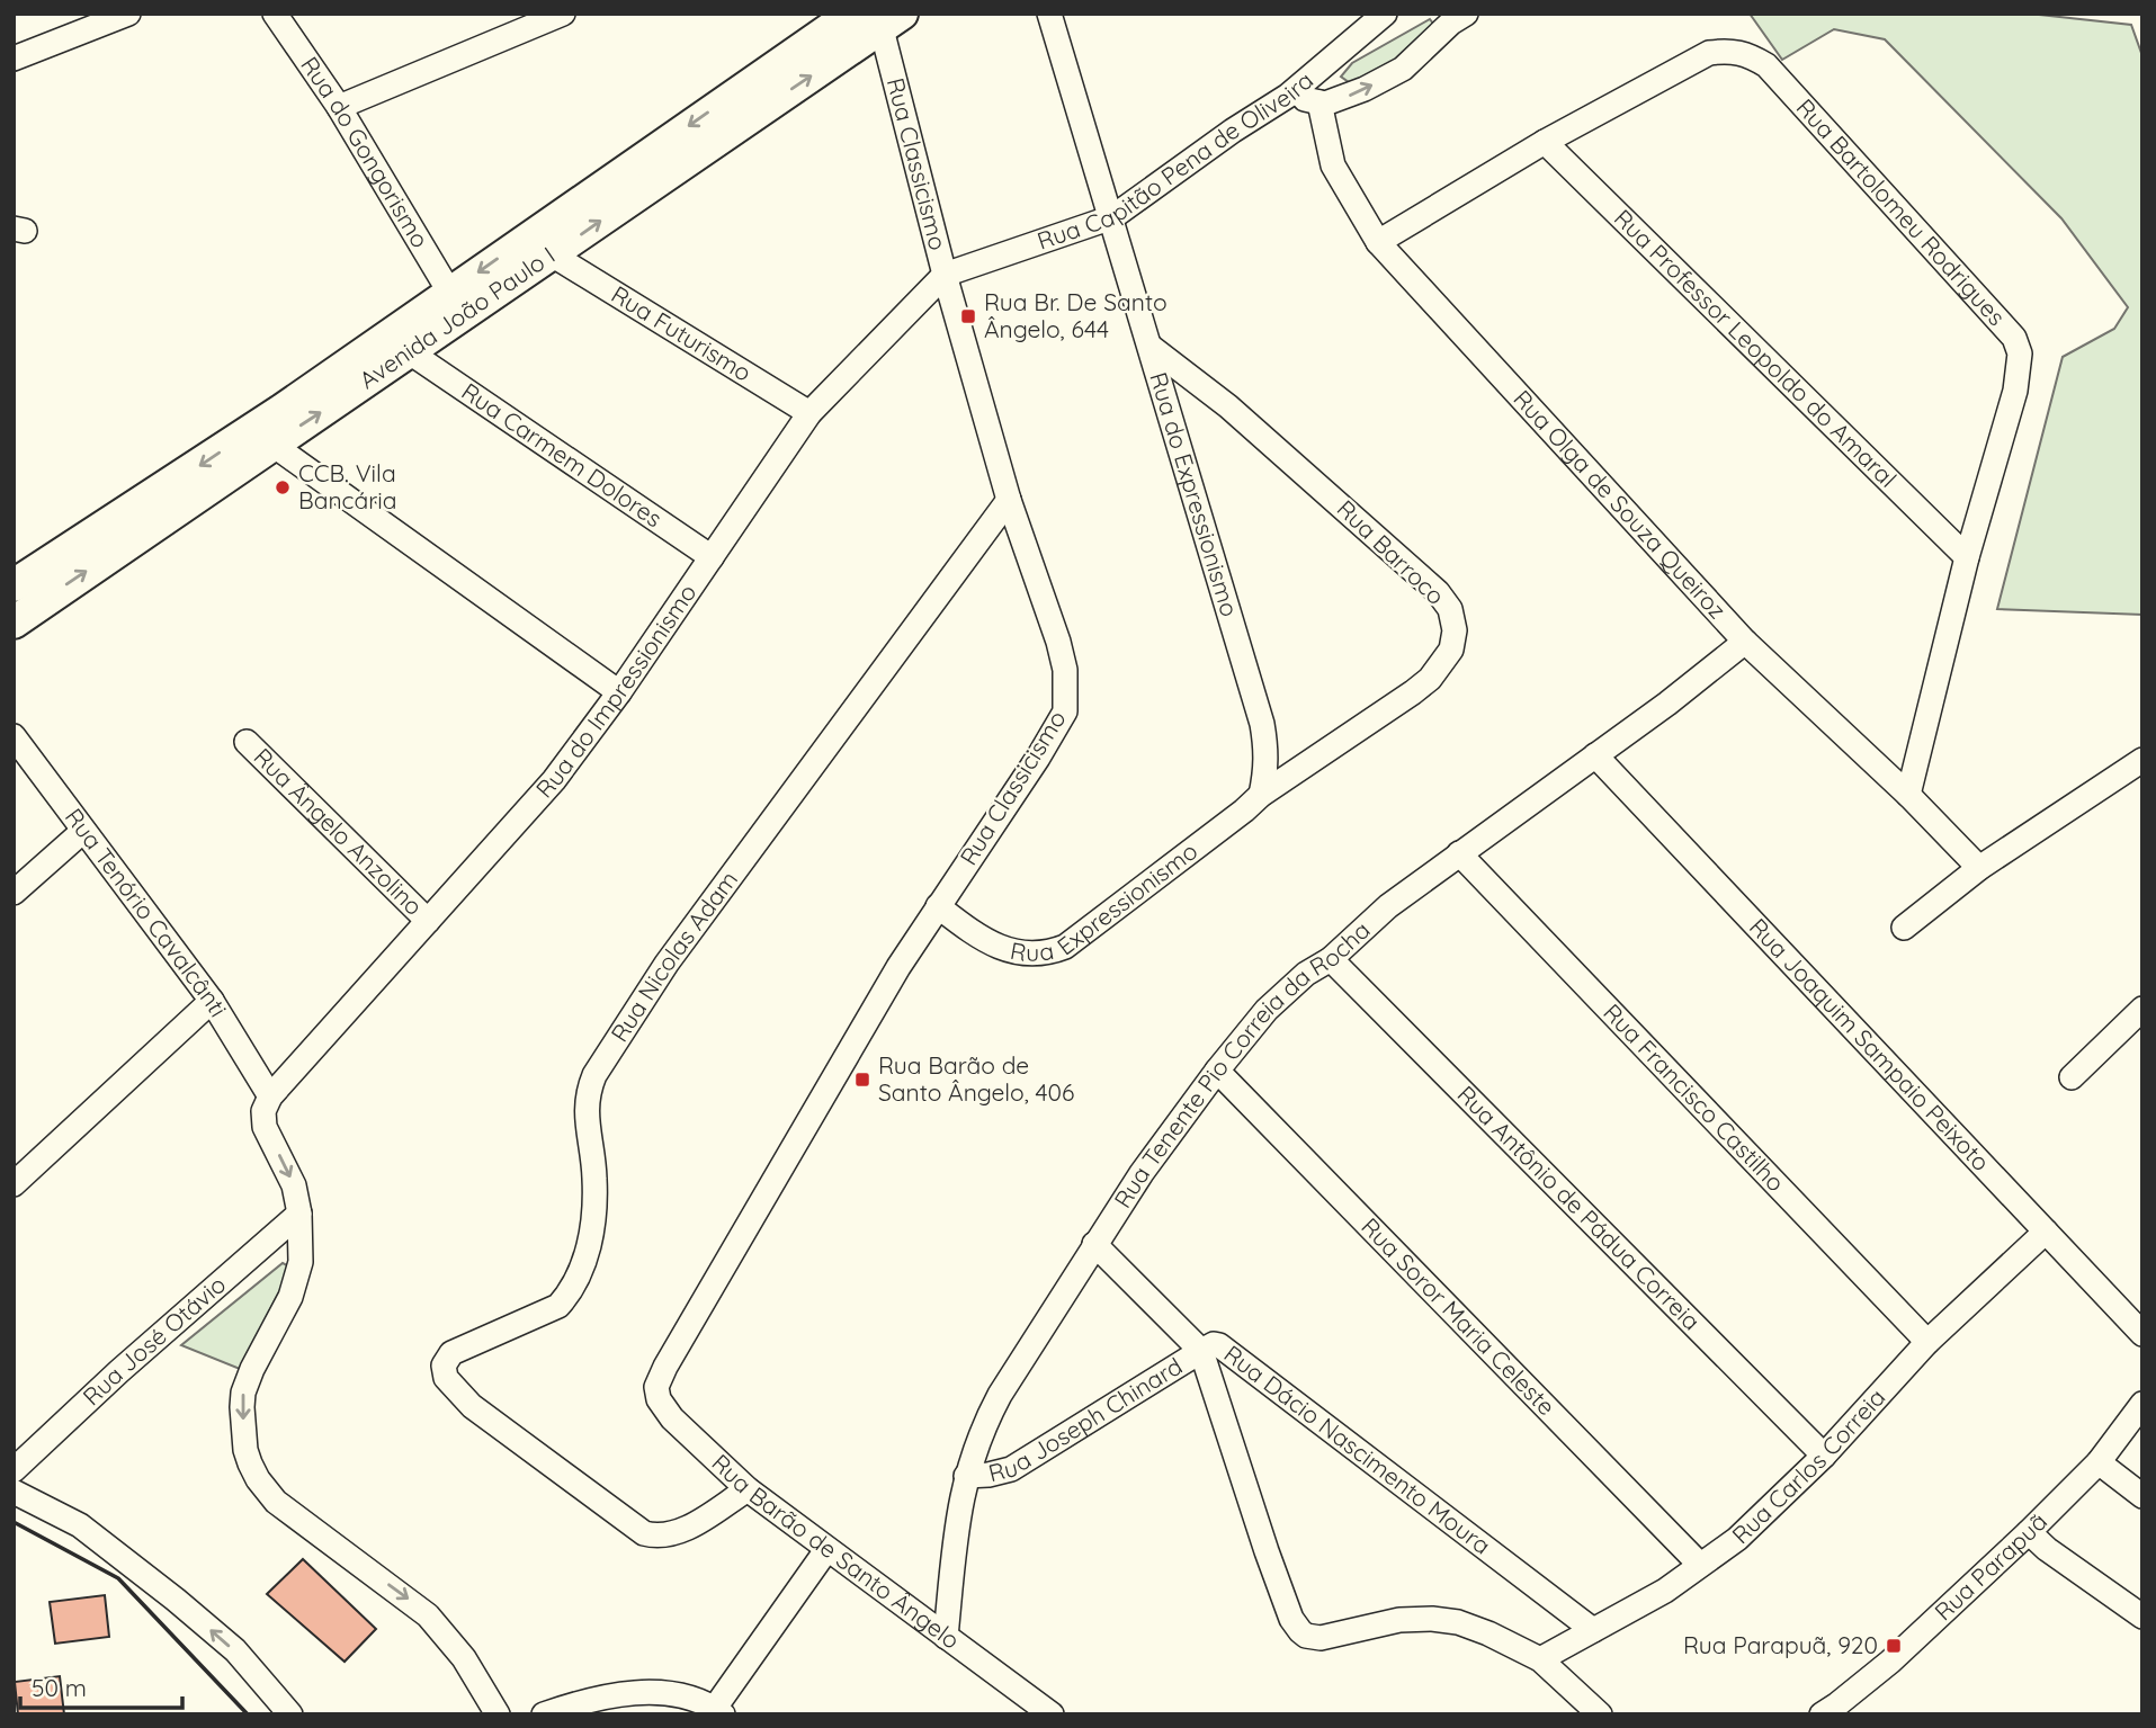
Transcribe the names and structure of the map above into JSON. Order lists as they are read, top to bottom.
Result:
{
  "streets": {
    "main road": ["Avenida João Paulo I"],
    "street": [
      "Rua do Gongorismo",
      "Rua Capitão Pena de Oliveira",
      "Rua Classicismo",
      "Rua Bartolomeu Rodrigues",
      "Rua Futurismo",
      "Rua Professor Leopoldo do Amaral",
      "Rua Carmem Dolores",
      "Rua do Expressionismo",
      "Rua Olga de Souza Queiroz",
      "Rua Barroco",
      "Rua do Impressionismo",
      "Rua Ângelo Anzolino",
      "Rua Expressionismo",
      "Rua Tenório Cavalcânti",
      "Rua Nicolas Adam",
      "Rua Joaquim Sampaio Peixoto",
      "Rua Tenente Pio Correia da Rocha",
      "Rua Francisco Castilho",
      "Rua Antônio de Pádua Correia",
      "Rua Soror Maria Celeste",
      "Rua José Otávio",
      "Rua Joseph Chinard",
      "Rua Dácio Nascimento Moura",
      "Rua Carlos Correia",
      "Rua Barão de Santo Ângelo",
      "Rua Parapuã"
    ]
  },
  "crossings": [
    ["Rua do Gongorismo", "Avenida João Paulo I"],
    ["Rua Capitão Pena de Oliveira", "Rua Classicismo"],
    ["Rua Capitão Pena de Oliveira", "Rua do Expressionismo"],
    ["Rua Capitão Pena de Oliveira", "Rua do Impressionismo"],
    ["Rua Classicismo", "Avenida João Paulo I"],
    ["Rua Classicismo", "Rua do Impressionismo"],
    ["Rua Classicismo", "Rua Expressionismo"],
    ["Rua Classicismo", "Rua Nicolas Adam"],
    ["Rua Classicismo", "Rua Barão de Santo Ângelo"],
    ["Rua Bartolomeu Rodrigues", "Rua Professor Leopoldo do Amaral"],
    ["Rua Bartolomeu Rodrigues", "Rua Olga de Souza Queiroz"],
    ["Avenida João Paulo I", "Rua Futurismo"],
    ["Avenida João Paulo I", "Rua Carmem Dolores"],
    ["Rua Futurismo", "Rua do Impressionismo"],
    ["Rua Carmem Dolores", "Rua do Impressionismo"],
    ["Rua do Expressionismo", "Rua Barroco"],
    ["Rua do Expressionismo", "Rua Expressionismo"],
    ["Rua Olga de Souza Queiroz", "Rua Tenente Pio Correia da Rocha"],
    ["Rua Barroco", "Rua Expressionismo"],
    ["Rua do Impressionismo", "Rua Ângelo Anzolino"],
    ["Rua do Impressionismo", "Rua Tenório Cavalcânti"],
    ["Rua Nicolas Adam", "Rua Barão de Santo Ângelo"],
    ["Rua Joaquim Sampaio Peixoto", "Rua Tenente Pio Correia da Rocha"],
    ["Rua Joaquim Sampaio Peixoto", "Rua Carlos Correia"],
    ["Rua Tenente Pio Correia da Rocha", "Rua Francisco Castilho"],
    ["Rua Tenente Pio Correia da Rocha", "Rua Antônio de Pádua Correia"],
    ["Rua Tenente Pio Correia da Rocha", "Rua Soror Maria Celeste"],
    ["Rua Tenente Pio Correia da Rocha", "Rua Joseph Chinard"],
    ["Rua Tenente Pio Correia da Rocha", "Rua Dácio Nascimento Moura"],
    ["Rua Tenente Pio Correia da Rocha", "Rua Barão de Santo Ângelo"],
    ["Rua Francisco Castilho", "Rua Carlos Correia"],
    ["Rua Antônio de Pádua Correia", "Rua Carlos Correia"],
    ["Rua Soror Maria Celeste", "Rua Carlos Correia"],
    ["Rua Joseph Chinard", "Rua Dácio Nascimento Moura"],
    ["Rua Dácio Nascimento Moura", "Rua Carlos Correia"]
  ],
  "places": {
    "transit": ["Rua Br. De Santo Ângelo, 644", "Rua Barão de Santo Ângelo, 406", "Rua Parapuã, 920"],
    "other": ["CCB. Vila Bancária"]
  },
  "scale_bar": "50 m"
}
